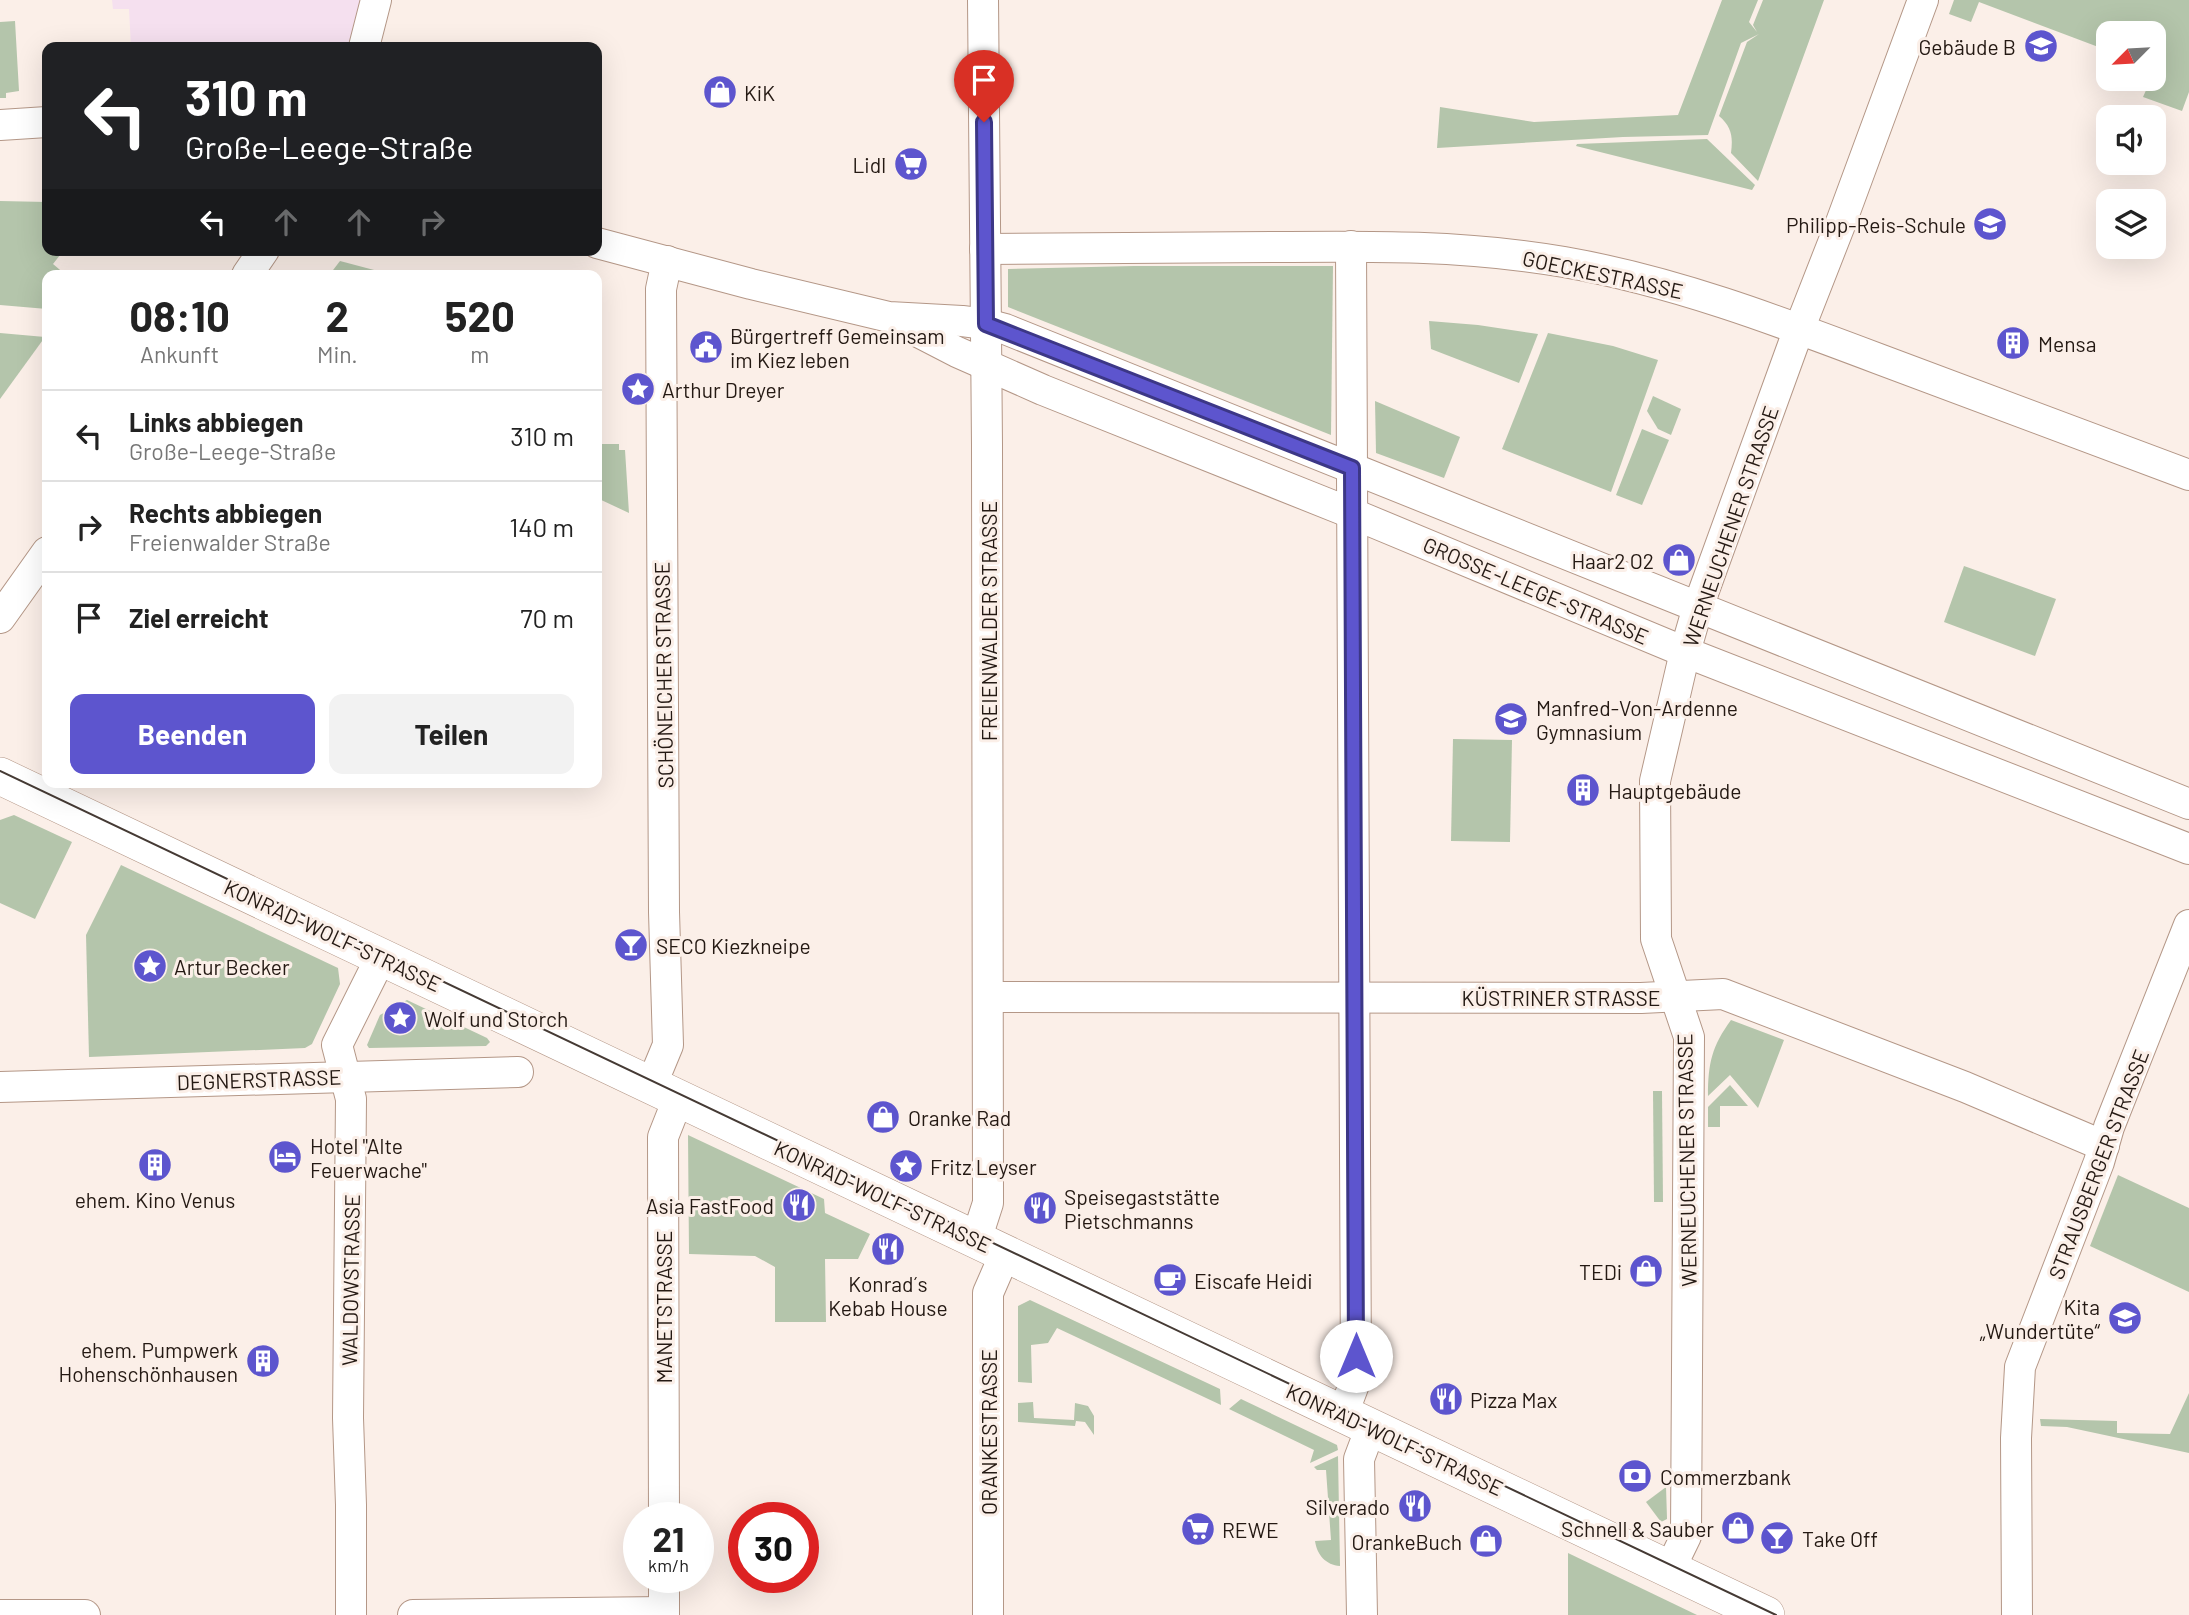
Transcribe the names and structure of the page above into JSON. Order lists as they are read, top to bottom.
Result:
{
  "streets": {
    "main road": ["KONRAD-WOLF-STRASSE"],
    "street": [
      "GOECKESTRASSE",
      "WERNEUCHENER STRASSE",
      "GROSSE-LEEGE-STRASSE",
      "FREIENWALDER STRASSE",
      "SCHÖNEICHER STRASSE",
      "KÜSTRINER STRASSE",
      "DEGNERSTRASSE",
      "STRAUSBERGER STRASSE",
      "WALDOWSTRASSE",
      "MANETSTRASSE",
      "ORANKESTRASSE"
    ]
  },
  "crossings": [
    ["GOECKESTRASSE", "WERNEUCHENER STRASSE"],
    ["GOECKESTRASSE", "FREIENWALDER STRASSE"],
    ["WERNEUCHENER STRASSE", "GROSSE-LEEGE-STRASSE"],
    ["WERNEUCHENER STRASSE", "KONRAD-WOLF-STRASSE"],
    ["WERNEUCHENER STRASSE", "KÜSTRINER STRASSE"],
    ["GROSSE-LEEGE-STRASSE", "FREIENWALDER STRASSE"],
    ["GROSSE-LEEGE-STRASSE", "SCHÖNEICHER STRASSE"],
    ["FREIENWALDER STRASSE", "KONRAD-WOLF-STRASSE"],
    ["FREIENWALDER STRASSE", "KÜSTRINER STRASSE"],
    ["FREIENWALDER STRASSE", "ORANKESTRASSE"],
    ["SCHÖNEICHER STRASSE", "KONRAD-WOLF-STRASSE"],
    ["SCHÖNEICHER STRASSE", "MANETSTRASSE"],
    ["KONRAD-WOLF-STRASSE", "WALDOWSTRASSE"],
    ["KONRAD-WOLF-STRASSE", "MANETSTRASSE"],
    ["KONRAD-WOLF-STRASSE", "ORANKESTRASSE"],
    ["KÜSTRINER STRASSE", "STRAUSBERGER STRASSE"],
    ["DEGNERSTRASSE", "WALDOWSTRASSE"]
  ],
  "places": {
    "school or university": [
      "Gebäude B",
      "Philipp-Reis-Schule",
      "Manfred-Von-Ardenne Gymnasium",
      "Kita „Wundertüte“"
    ],
    "shop": [
      "KiK",
      "Haar2 O2",
      "Oranke Rad",
      "TEDi",
      "Schnell & Sauber",
      "OrankeBuch"
    ],
    "supermarket": ["Lidl", "REWE"],
    "building": [
      "Mensa",
      "Hauptgebäude",
      "ehem. Kino Venus",
      "ehem. Pumpwerk Hohenschönhausen"
    ],
    "public building": ["Bürgertreff Gemeinsam im Kiez leben"],
    "place": [
      "Arthur Dreyer",
      "Artur Becker",
      "Wolf und Storch",
      "Fritz Leyser"
    ],
    "bar": ["SECO Kiezkneipe", "Take Off"],
    "hotel": ["Hotel \"Alte Feuerwache\""],
    "restaurant": [
      "Asia FastFood",
      "Speisegaststätte Pietschmanns",
      "Konrad´s Kebab House",
      "Pizza Max",
      "Silverado"
    ],
    "cafe": ["Eiscafe Heidi"],
    "bank": ["Commerzbank"]
  },
  "north": "bottom left",
  "page": {
    "turn": ["310 m", "Große-Leege-Straße"],
    "eta": [
      "08:10",
      "Ankunft",
      "2",
      "Min.",
      "520",
      "m"
    ],
    "list": [
      {
        "name": "Links abbiegen",
        "note": "Große-Leege-Straße",
        "value": "310 m"
      },
      {
        "name": "Rechts abbiegen",
        "note": "Freienwalder Straße",
        "value": "140 m"
      },
      {
        "name": "Ziel erreicht",
        "value": "70 m"
      }
    ],
    "buttons": ["Beenden", "Teilen"],
    "speed": "21 km/h",
    "limit": "30"
  }
}
